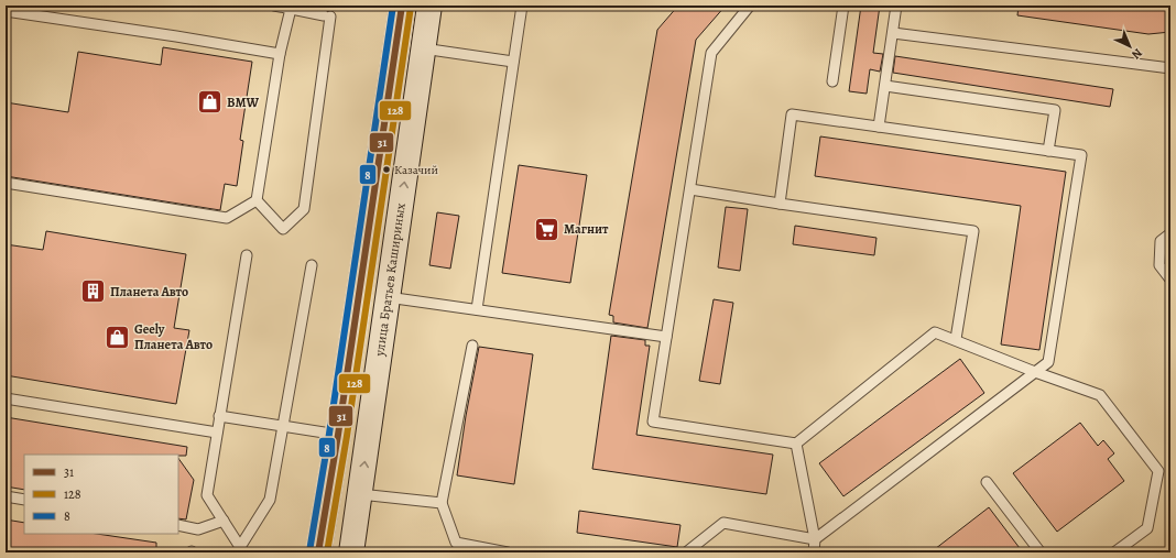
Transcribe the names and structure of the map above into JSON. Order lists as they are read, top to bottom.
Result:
{
  "streets": {
    "main road": ["улица Братьев Кашириных"]
  },
  "places": {
    "shop": ["BMW", "Geely Планета Авто"],
    "other": ["Казачий"],
    "supermarket": ["Магнит"],
    "building": ["Планета Авто"]
  },
  "lines": ["transit line 31", "transit line 8", "transit line 128"],
  "legend": ["31", "128", "8"],
  "north": "bottom right"
}
